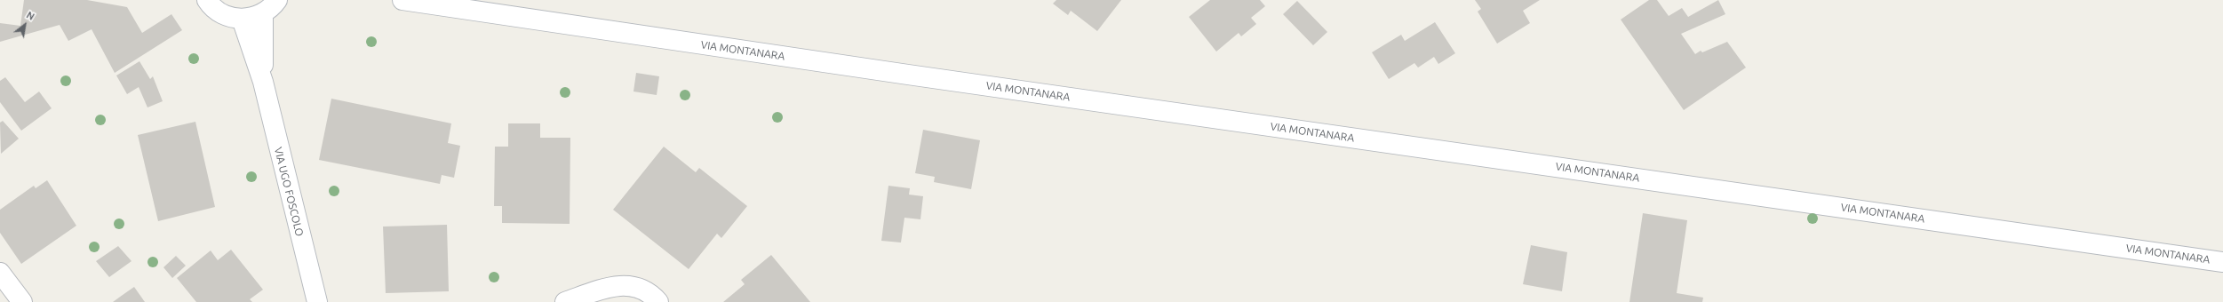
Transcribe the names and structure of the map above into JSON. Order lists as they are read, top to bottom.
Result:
{
  "streets": {
    "main road": ["VIA MONTANARA", "VIA UGO FOSCOLO"]
  },
  "north": "top right"
}
